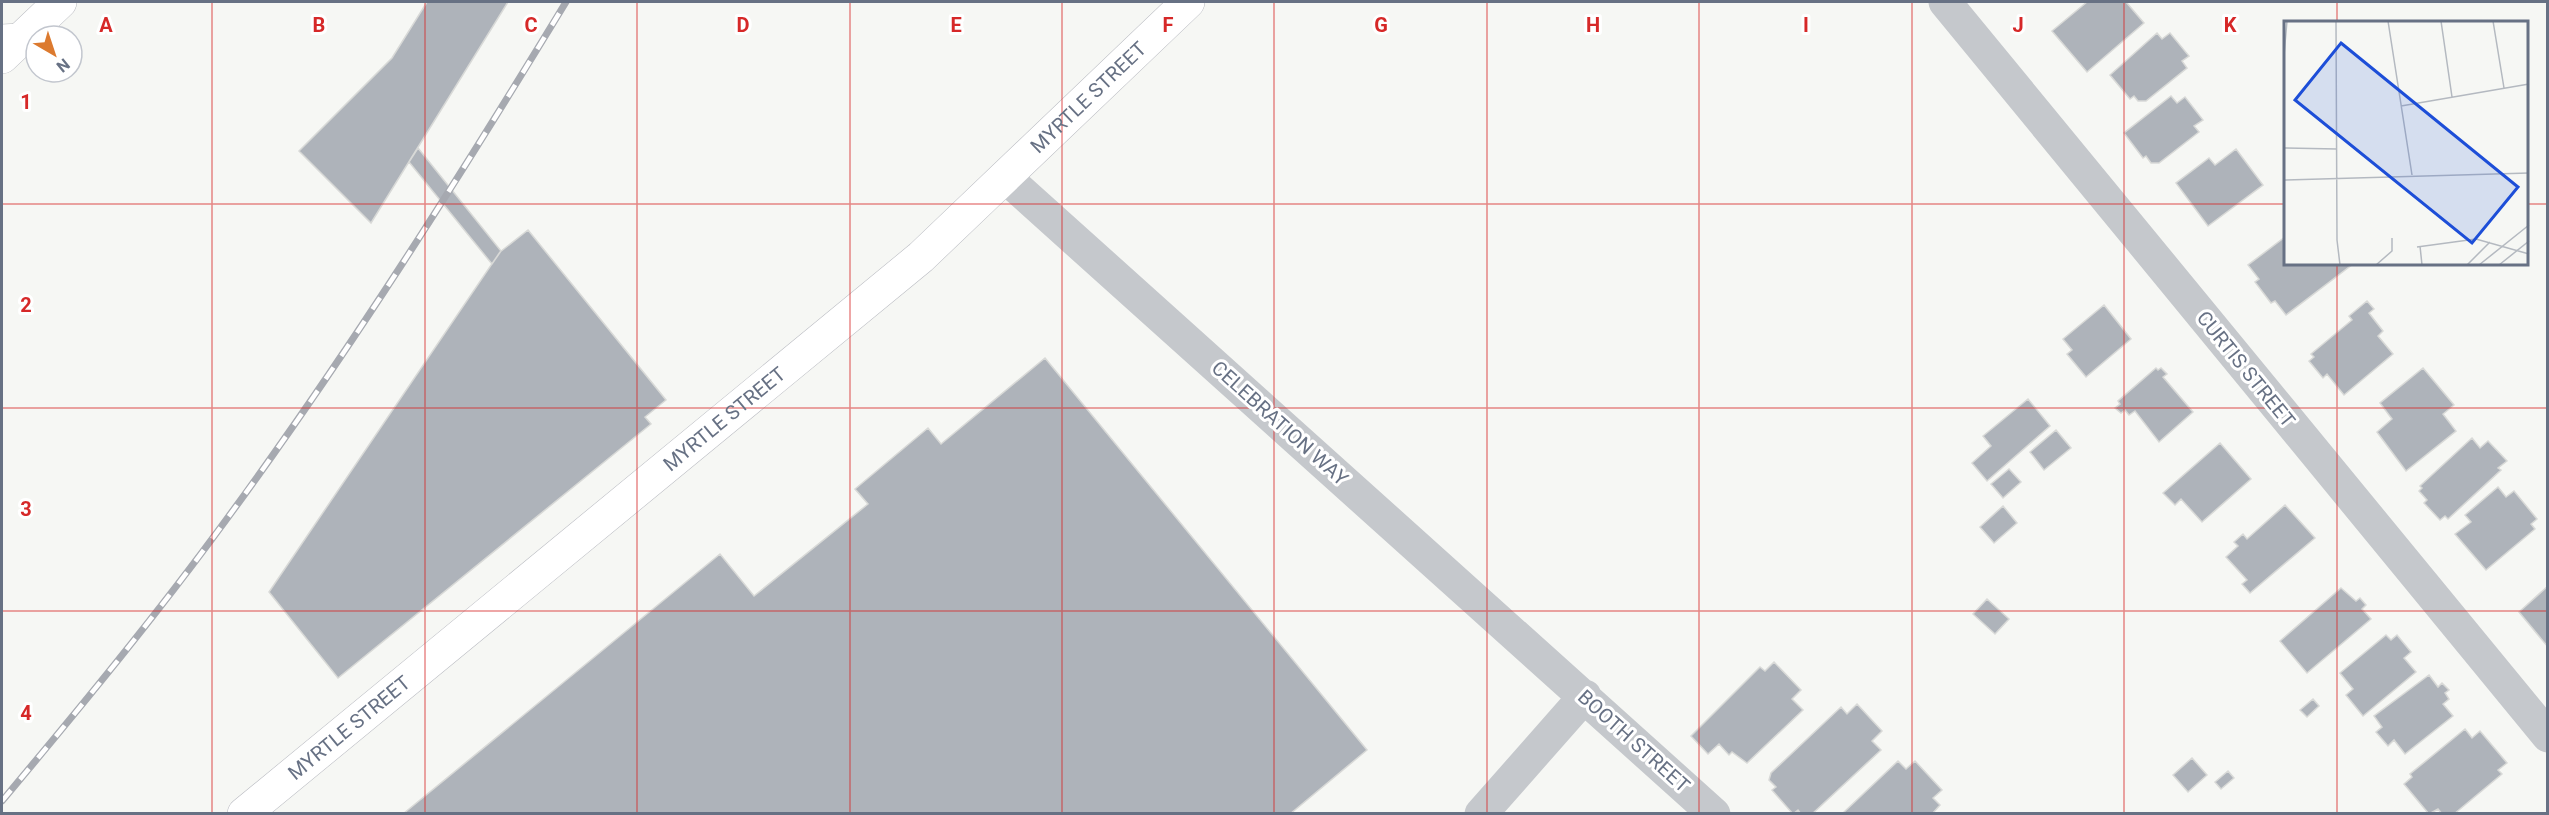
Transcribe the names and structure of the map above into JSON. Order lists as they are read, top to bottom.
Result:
{
  "streets": {
    "street": [
      "MYRTLE STREET",
      "CURTIS STREET",
      "CELEBRATION WAY",
      "BOOTH STREET"
    ]
  },
  "crossings": [
    ["MYRTLE STREET", "CELEBRATION WAY"],
    ["CELEBRATION WAY", "BOOTH STREET"]
  ],
  "north": "bottom right",
  "grid": {
    "columns": [
      "A",
      "B",
      "C",
      "D",
      "E",
      "F",
      "G",
      "H",
      "I",
      "J",
      "K"
    ],
    "rows": [
      "1",
      "2",
      "3",
      "4"
    ]
  }
}
